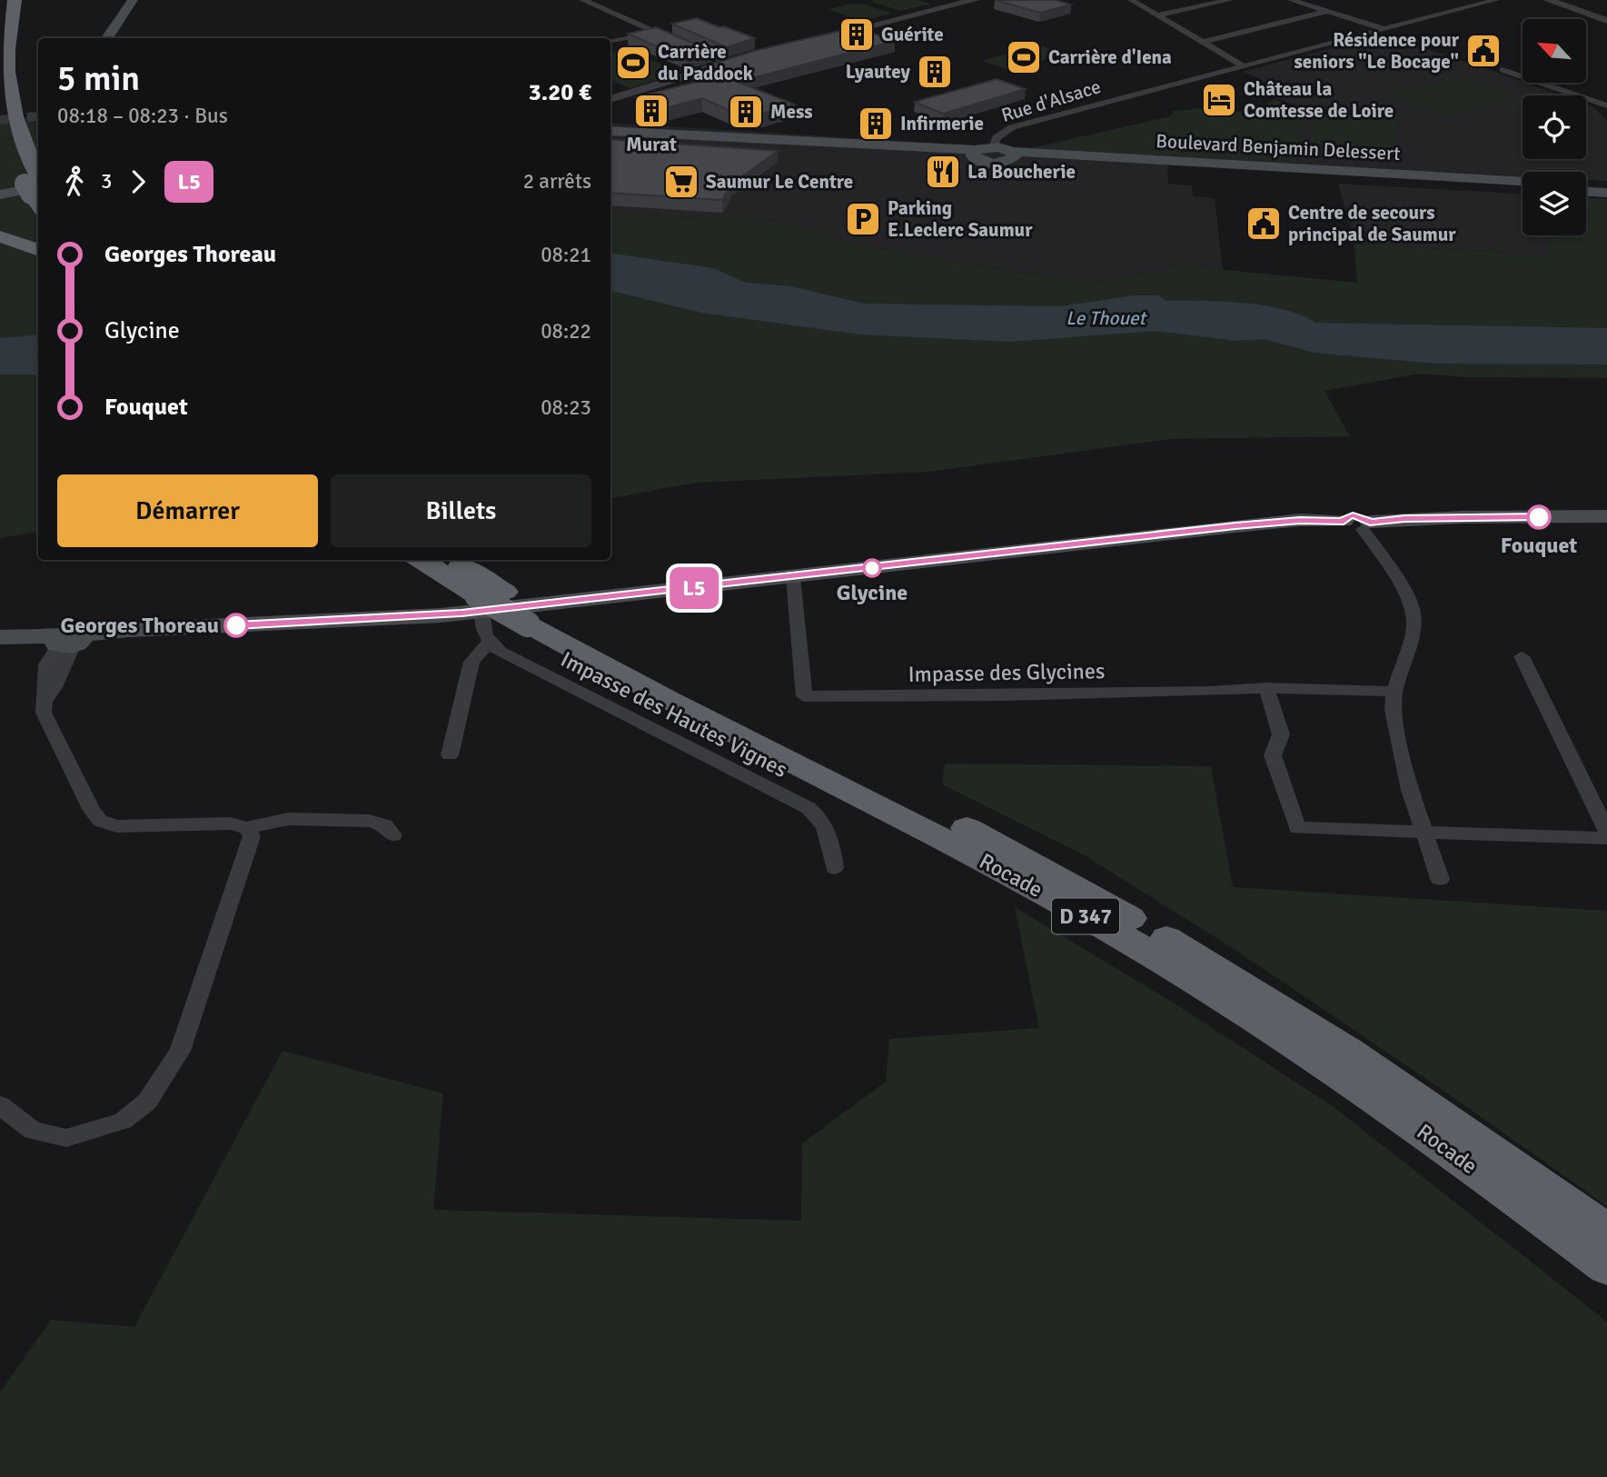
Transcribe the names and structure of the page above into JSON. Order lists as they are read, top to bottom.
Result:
{
  "streets": {
    "highway": ["Rocade", "D 347"],
    "main road": ["Boulevard Benjamin Delessert"],
    "street": ["Rue d'Alsace", "Impasse des Glycines", "Impasse des Hautes Vignes"]
  },
  "crossings": [
    ["Rocade", "D 347"]
  ],
  "water": ["Le Thouet"],
  "places": {
    "building": [
      "Guérite",
      "Lyautey",
      "Murat",
      "Mess",
      "Infirmerie"
    ],
    "public building": ["Résidence pour seniors \"Le Bocage\"", "Centre de secours principal de Saumur"],
    "sports": ["Carrière d'Iena", "Carrière du Paddock"],
    "hotel": ["Château la Comtesse de Loire"],
    "restaurant": ["La Boucherie"],
    "supermarket": ["Saumur Le Centre"],
    "parking": ["Parking E.Leclerc Saumur"],
    "other": ["Fouquet", "Glycine", "Georges Thoreau"]
  },
  "lines": ["bus line L5"],
  "north": "top left",
  "page": {
    "on_map": "L5",
    "heading": ["5 min", "08:18 – 08:23 · Bus", "3.20 €"],
    "legs": ["3", "L5", "2 arrêts"],
    "list": [
      {
        "name": "Georges Thoreau",
        "value": "08:21"
      },
      {
        "name": "Glycine",
        "value": "08:22"
      },
      {
        "name": "Fouquet",
        "value": "08:23"
      }
    ],
    "buttons": ["Démarrer", "Billets"]
  }
}
